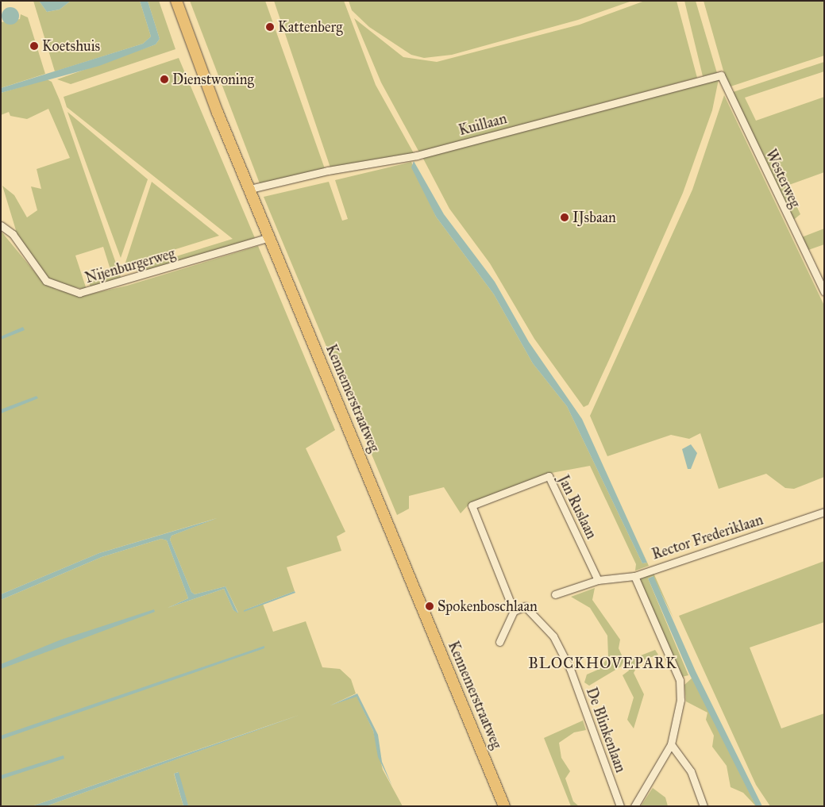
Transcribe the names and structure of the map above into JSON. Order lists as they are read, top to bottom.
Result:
{
  "streets": {
    "main road": ["Kennemerstraatweg"],
    "street": [
      "Kuillaan",
      "Westerweg",
      "Nijenburgerweg",
      "Jan Ruslaan",
      "Rector Frederiklaan",
      "De Blinkenlaan"
    ]
  },
  "crossings": [
    ["Kuillaan", "Westerweg"],
    ["Kuillaan", "Kennemerstraatweg"],
    ["Nijenburgerweg", "Kennemerstraatweg"],
    ["Jan Ruslaan", "Rector Frederiklaan"],
    ["Jan Ruslaan", "De Blinkenlaan"]
  ],
  "districts": ["BLOCKHOVEPARK"],
  "places": [
    "Kattenberg",
    "Koetshuis",
    "Dienstwoning",
    "IJsbaan",
    "Spokenboschlaan"
  ]
}
